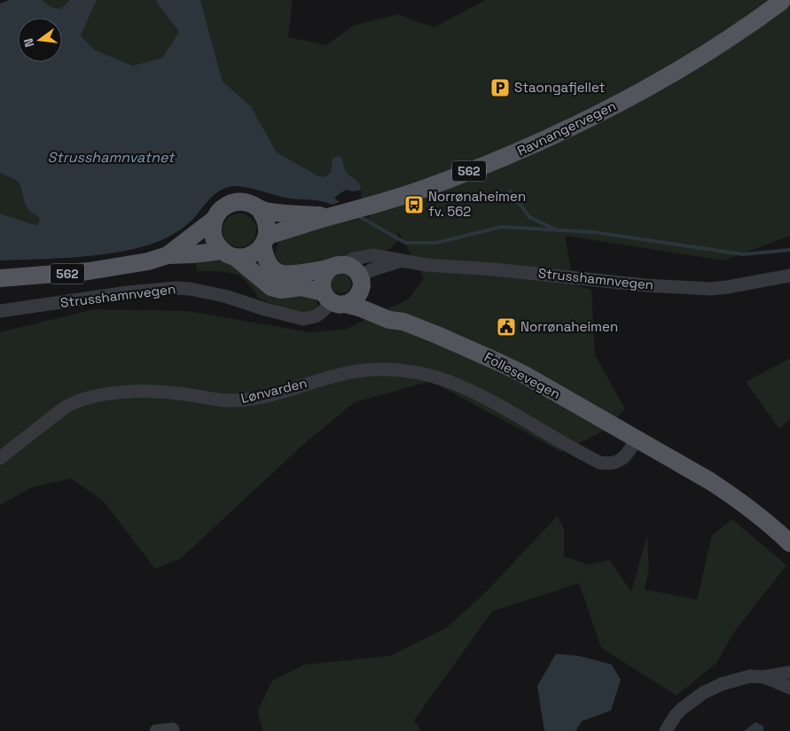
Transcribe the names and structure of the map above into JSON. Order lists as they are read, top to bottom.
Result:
{
  "streets": {
    "main road": ["Ravnangervegen", "562", "Follesevegen"],
    "street": ["Strusshamnvegen", "Lønvarden"]
  },
  "crossings": [
    ["Ravnangervegen", "562"],
    ["Ravnangervegen", "Follesevegen"],
    ["562", "Follesevegen"],
    ["Strusshamnvegen", "Follesevegen"],
    ["Follesevegen", "Lønvarden"]
  ],
  "water": ["Strusshamnvatnet"],
  "places": {
    "parking": ["Staongafjellet"],
    "bus stop": ["Norrønaheimen fv. 562"],
    "public building": ["Norrønaheimen"]
  },
  "north": "left"
}
